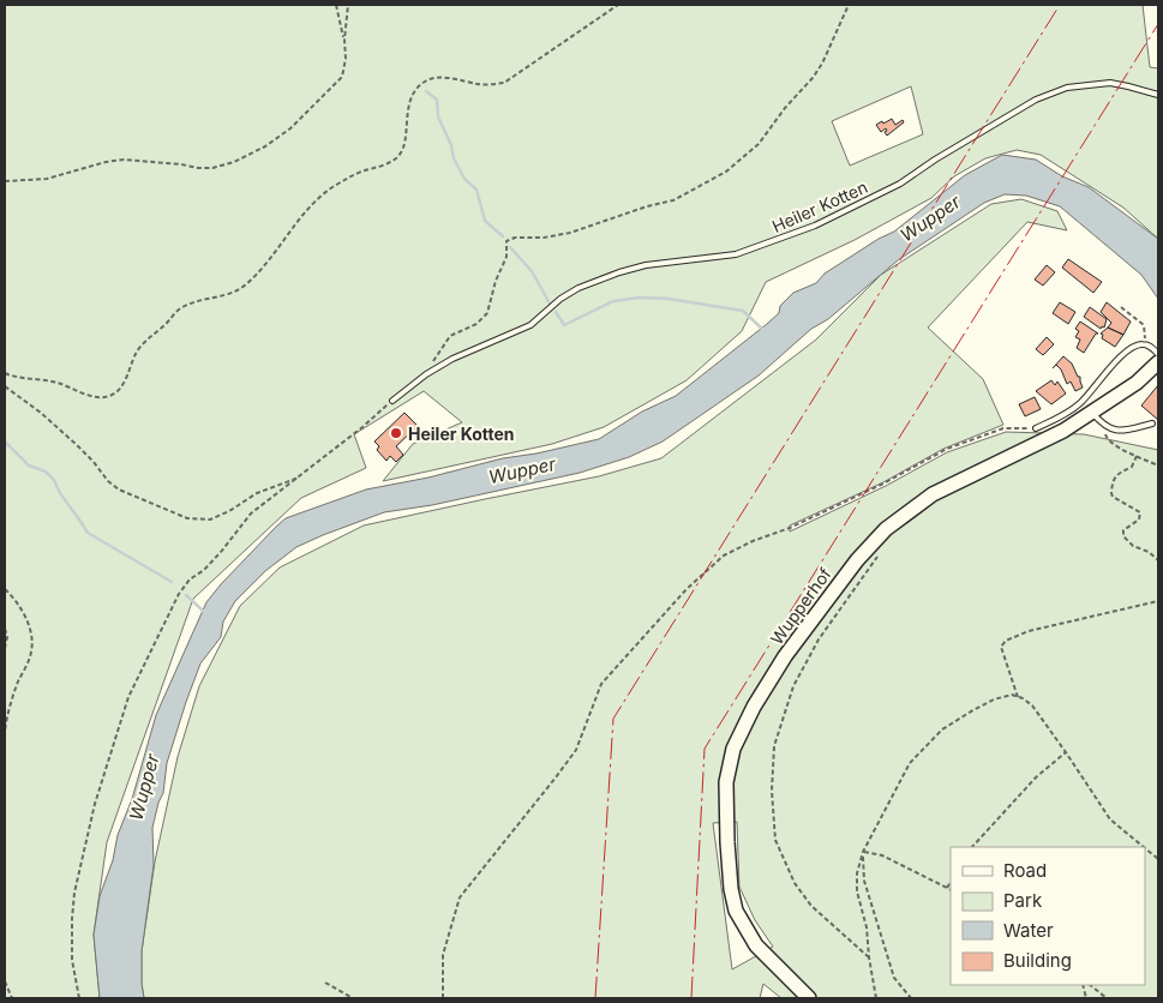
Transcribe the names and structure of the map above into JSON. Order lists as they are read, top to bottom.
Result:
{
  "streets": {
    "main road": ["Wupperhof"],
    "lane": ["Heiler Kotten"]
  },
  "water": ["Wupper"],
  "places": ["Heiler Kotten"],
  "legend": [
    "Road",
    "Park",
    "Water",
    "Building"
  ]
}
